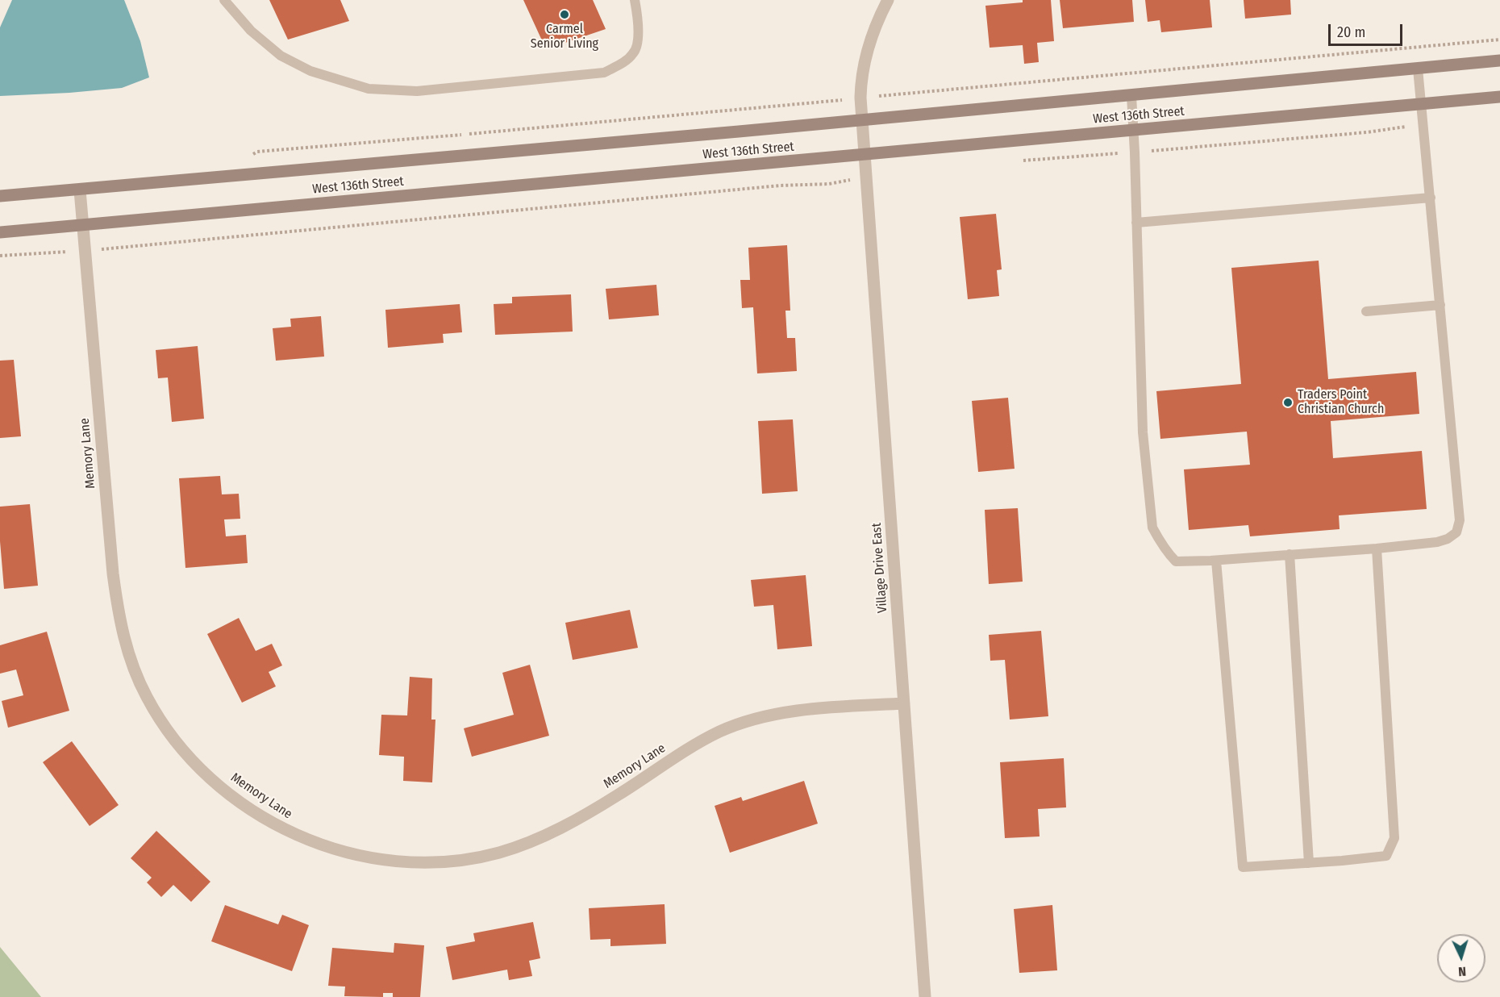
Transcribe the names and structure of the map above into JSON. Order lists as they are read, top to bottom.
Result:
{
  "streets": {
    "street": ["West 136th Street", "Memory Lane", "Village Drive East"]
  },
  "crossings": [
    ["West 136th Street", "Memory Lane"],
    ["West 136th Street", "Village Drive East"],
    ["Memory Lane", "Village Drive East"]
  ],
  "places": ["Carmel Senior Living", "Traders Point Christian Church"],
  "scale_bar": "20 m",
  "north": "bottom"
}
